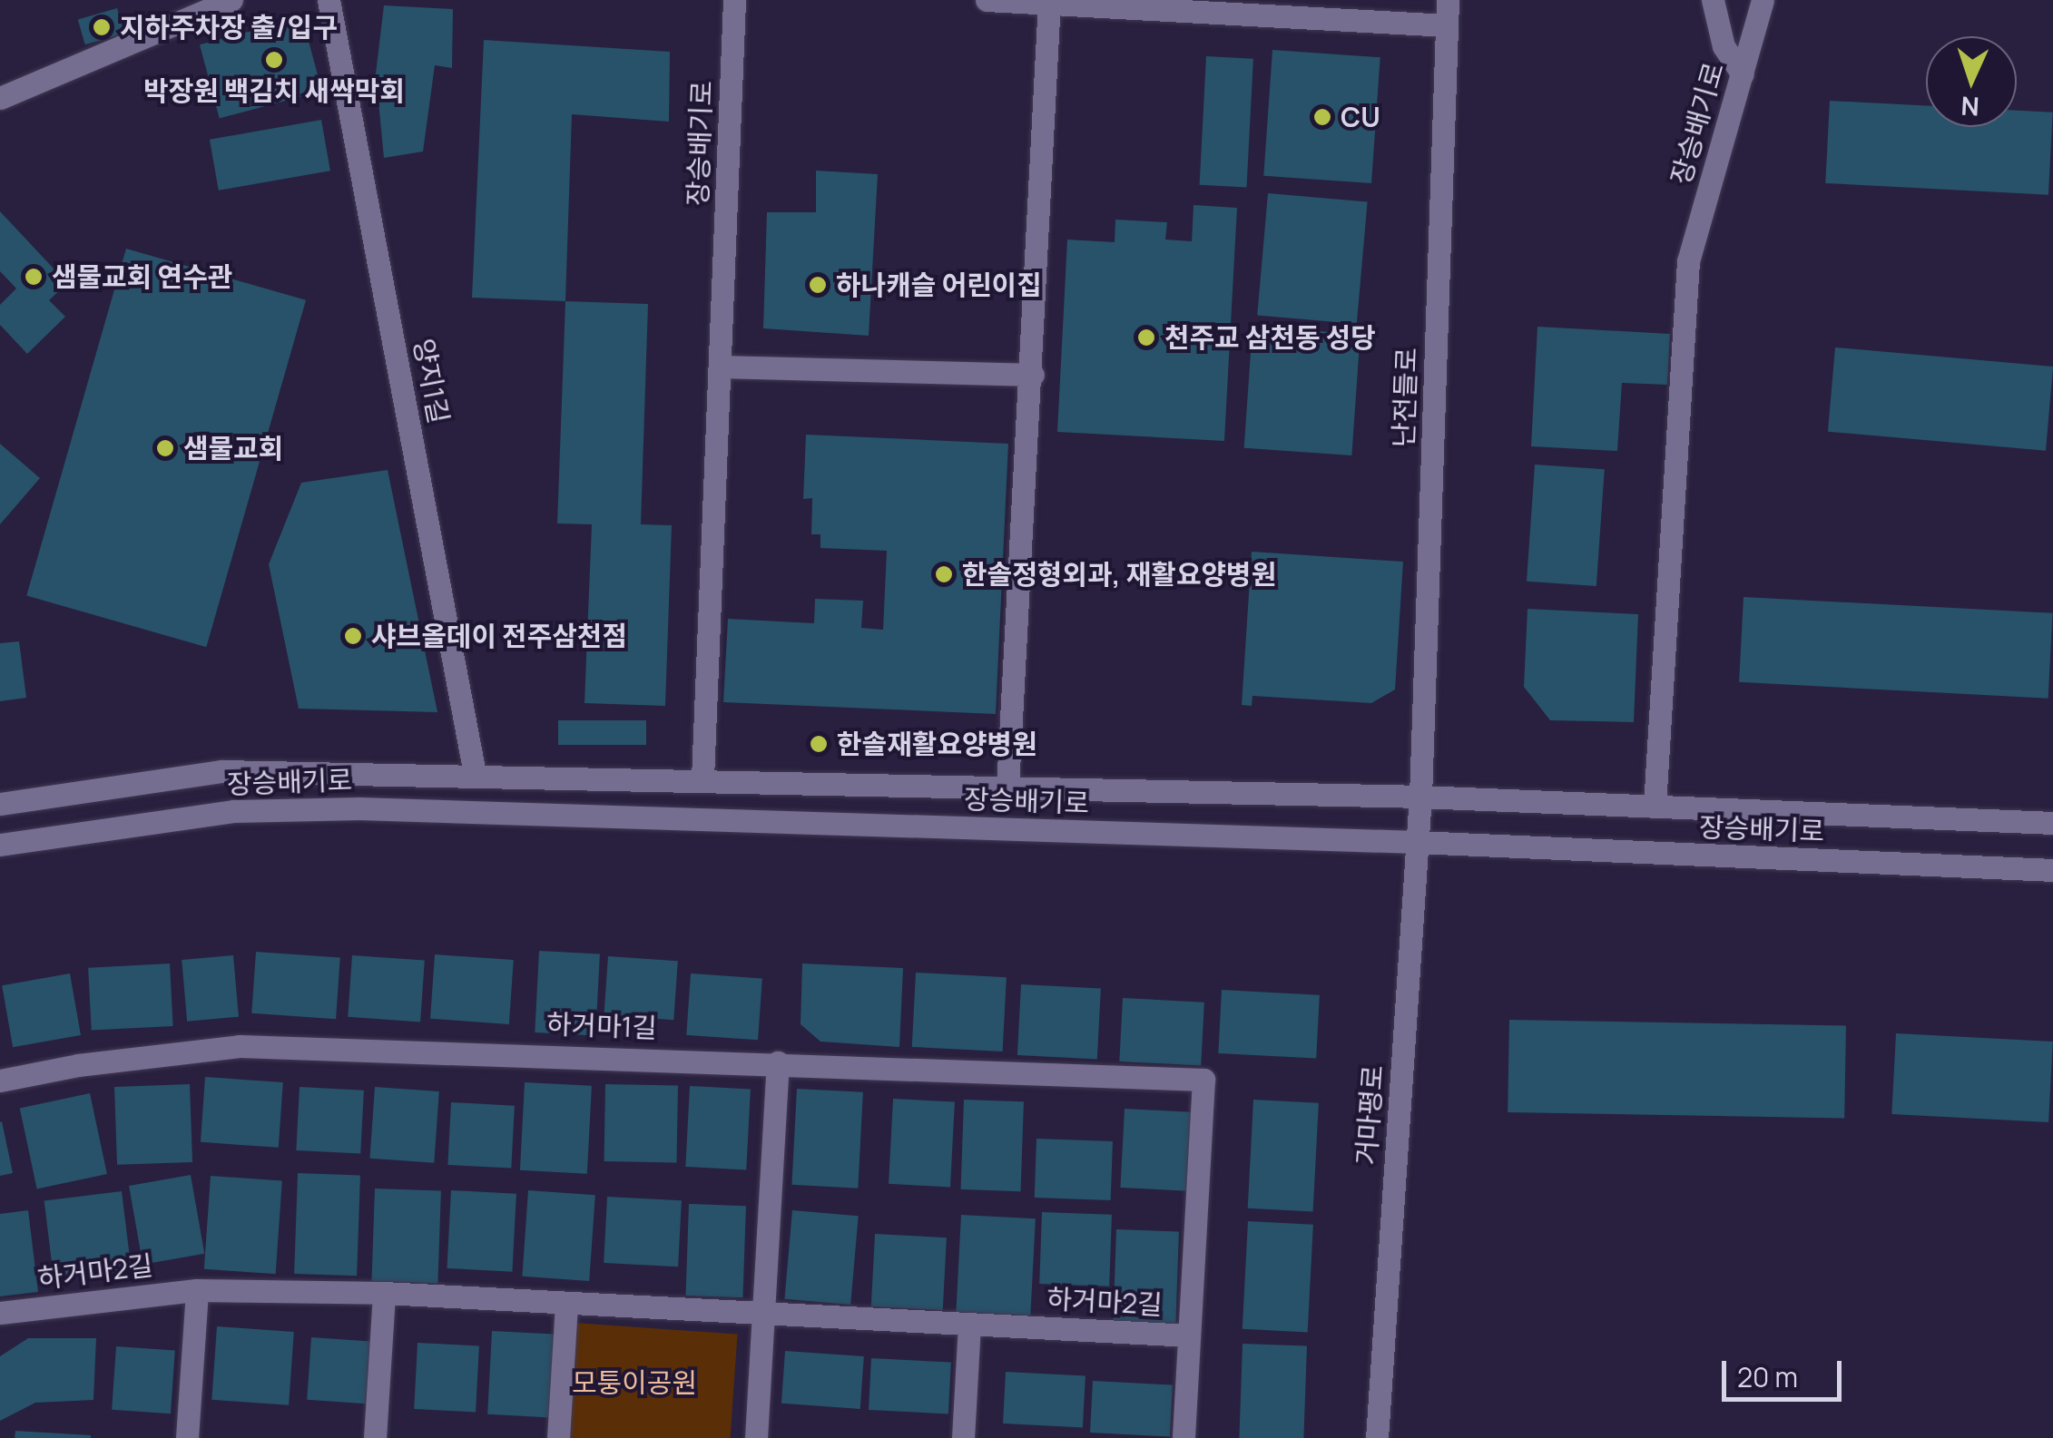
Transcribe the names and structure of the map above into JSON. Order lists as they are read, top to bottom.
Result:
{
  "streets": {
    "street": [
      "장승배기로",
      "양지1길",
      "난전들로",
      "하거마1길",
      "거마평로",
      "하거마2길"
    ]
  },
  "crossings": [
    ["장승배기로", "양지1길"],
    ["장승배기로", "난전들로"],
    ["장승배기로", "거마평로"],
    ["난전들로", "거마평로"],
    ["하거마1길", "하거마2길"]
  ],
  "parks": ["모퉁이공원"],
  "places": [
    "지하주차장 출/입구",
    "박장원 백김치 새싹막회",
    "CU",
    "샘물교회 연수관",
    "하나캐슬 어린이집",
    "천주교 삼천동 성당",
    "샘물교회",
    "한솔정형외과, 재활요양병원",
    "샤브올데이 전주삼천점",
    "한솔재활요양병원"
  ],
  "scale_bar": "20 m",
  "north": "bottom"
}
